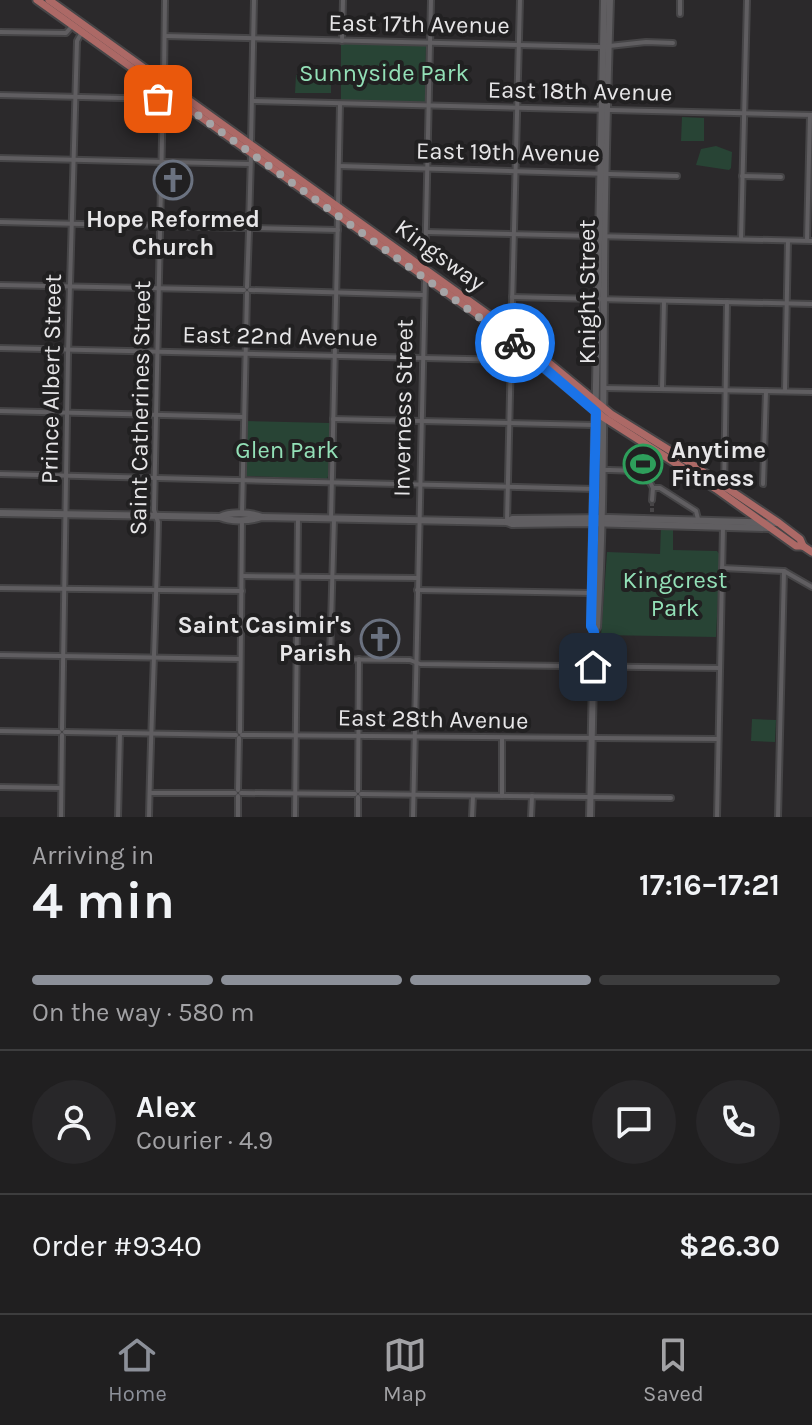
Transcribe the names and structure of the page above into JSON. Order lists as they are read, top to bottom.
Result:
{
  "streets": {
    "main road": ["Kingsway", "Knight Street"],
    "street": [
      "East 17th Avenue",
      "East 18th Avenue",
      "East 19th Avenue",
      "East 22nd Avenue",
      "Prince Albert Street",
      "Saint Catherines Street",
      "Inverness Street",
      "East 28th Avenue"
    ]
  },
  "crossings": [
    ["East 17th Avenue", "Knight Street"],
    ["East 17th Avenue", "Saint Catherines Street"],
    ["East 17th Avenue", "Inverness Street"],
    ["East 18th Avenue", "Knight Street"],
    ["East 18th Avenue", "Inverness Street"],
    ["East 19th Avenue", "Knight Street"],
    ["East 19th Avenue", "Inverness Street"],
    ["Kingsway", "Knight Street"],
    ["Kingsway", "Prince Albert Street"],
    ["Kingsway", "Saint Catherines Street"],
    ["Kingsway", "Inverness Street"],
    ["Knight Street", "East 28th Avenue"],
    ["East 22nd Avenue", "Prince Albert Street"],
    ["East 22nd Avenue", "Saint Catherines Street"],
    ["East 22nd Avenue", "Inverness Street"],
    ["Prince Albert Street", "East 28th Avenue"],
    ["Saint Catherines Street", "East 28th Avenue"],
    ["Inverness Street", "East 28th Avenue"]
  ],
  "parks": ["Sunnyside Park", "Glen Park", "Kingcrest Park"],
  "places": {
    "church": ["Hope Reformed Church", "Saint Casimir's Parish"],
    "sports": ["Anytime Fitness"]
  },
  "page": {
    "heading": ["4 min", "Arriving in", "17:16–17:21"],
    "panel": [
      "Alex",
      "Courier · 4.9",
      "Order #9340",
      "$26.30"
    ],
    "bar": "On the way · 580 m",
    "tabs": ["Home", "Map", "Saved"]
  }
}
